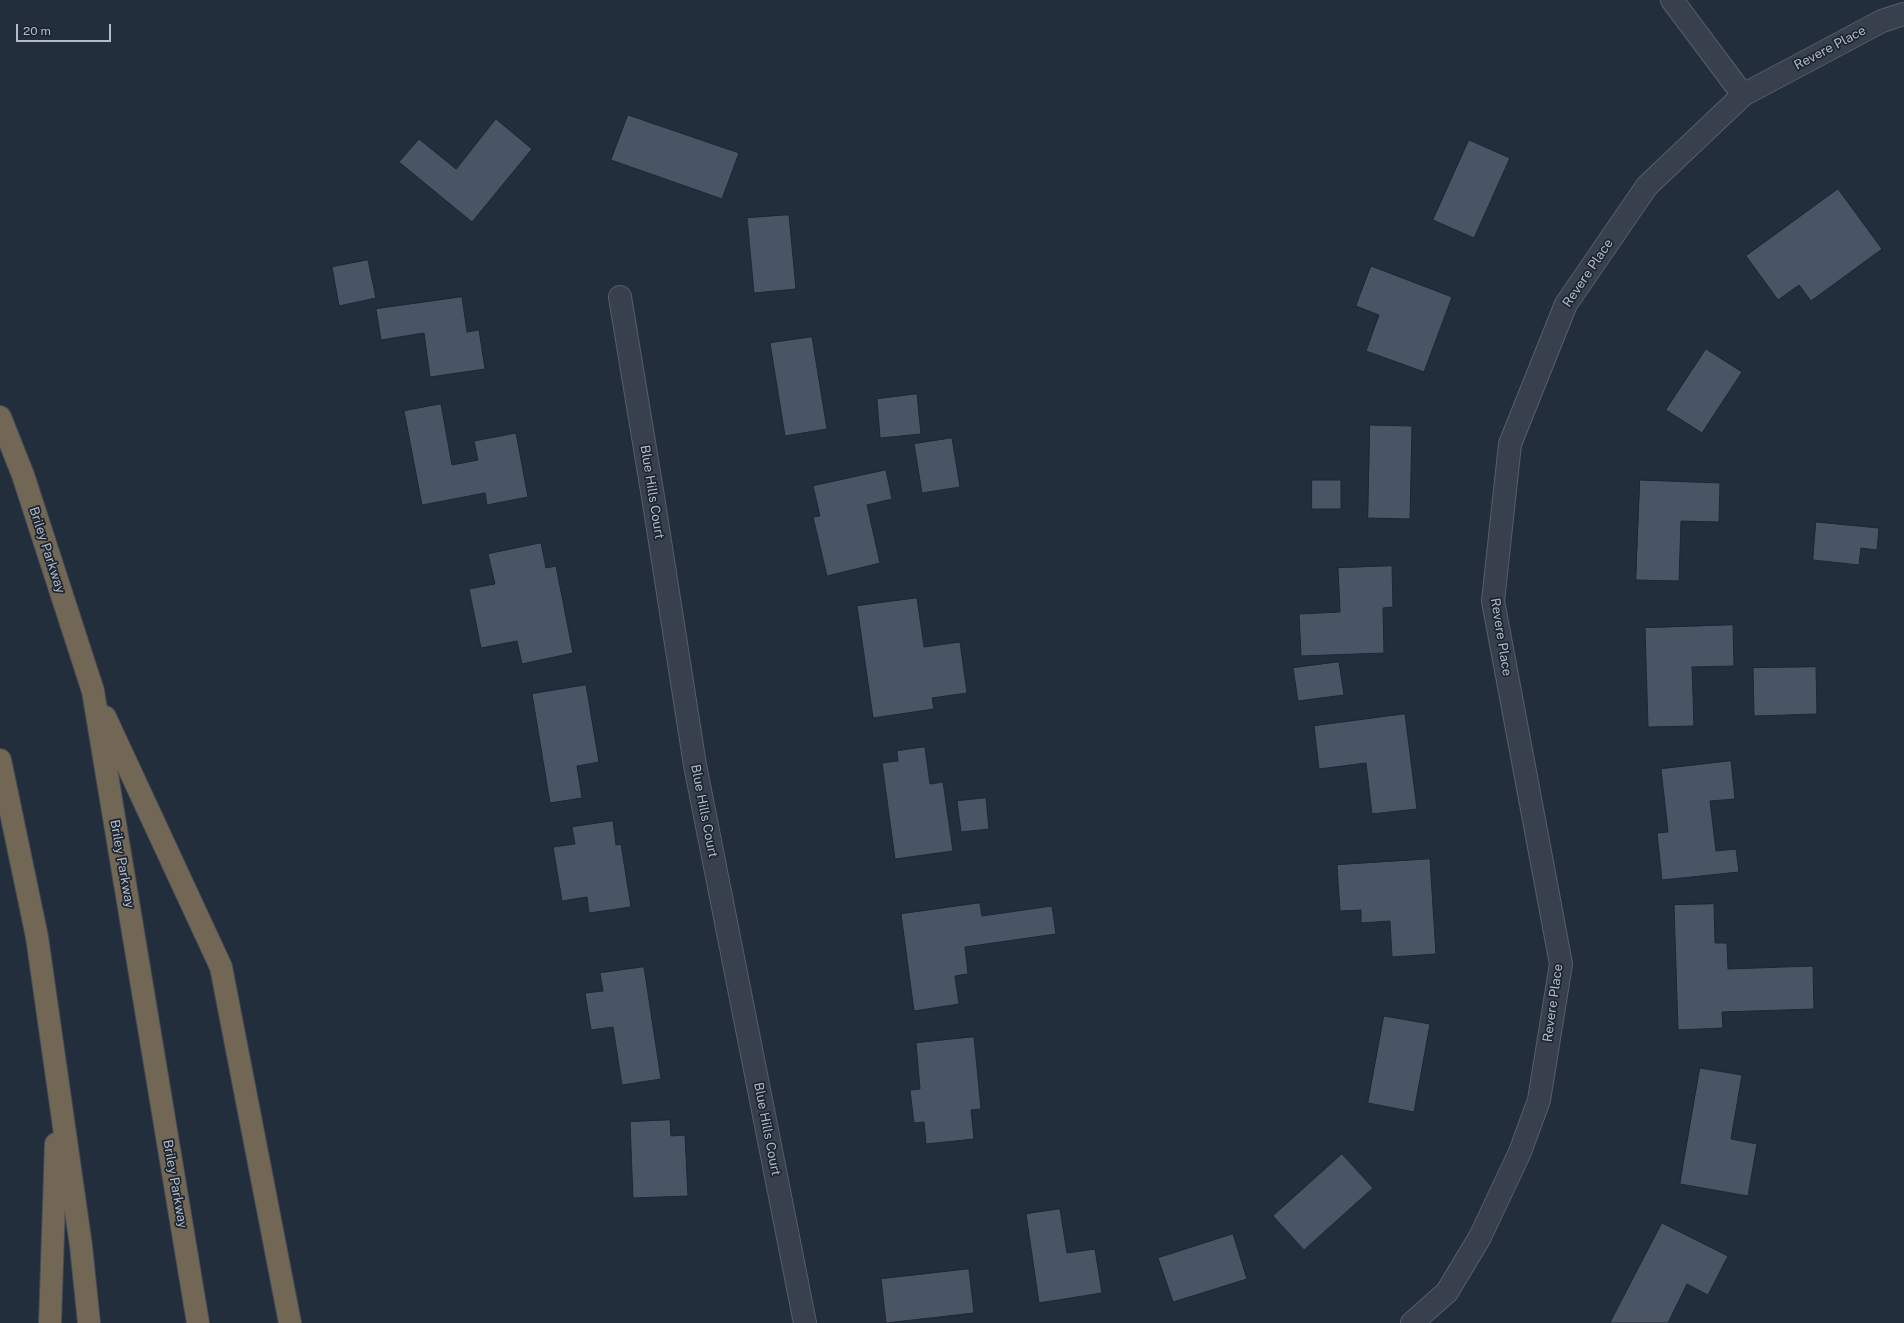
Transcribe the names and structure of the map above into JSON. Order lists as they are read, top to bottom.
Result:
{
  "streets": {
    "highway": ["Briley Parkway"],
    "street": ["Revere Place", "Blue Hills Court"]
  },
  "scale_bar": "20 m"
}
